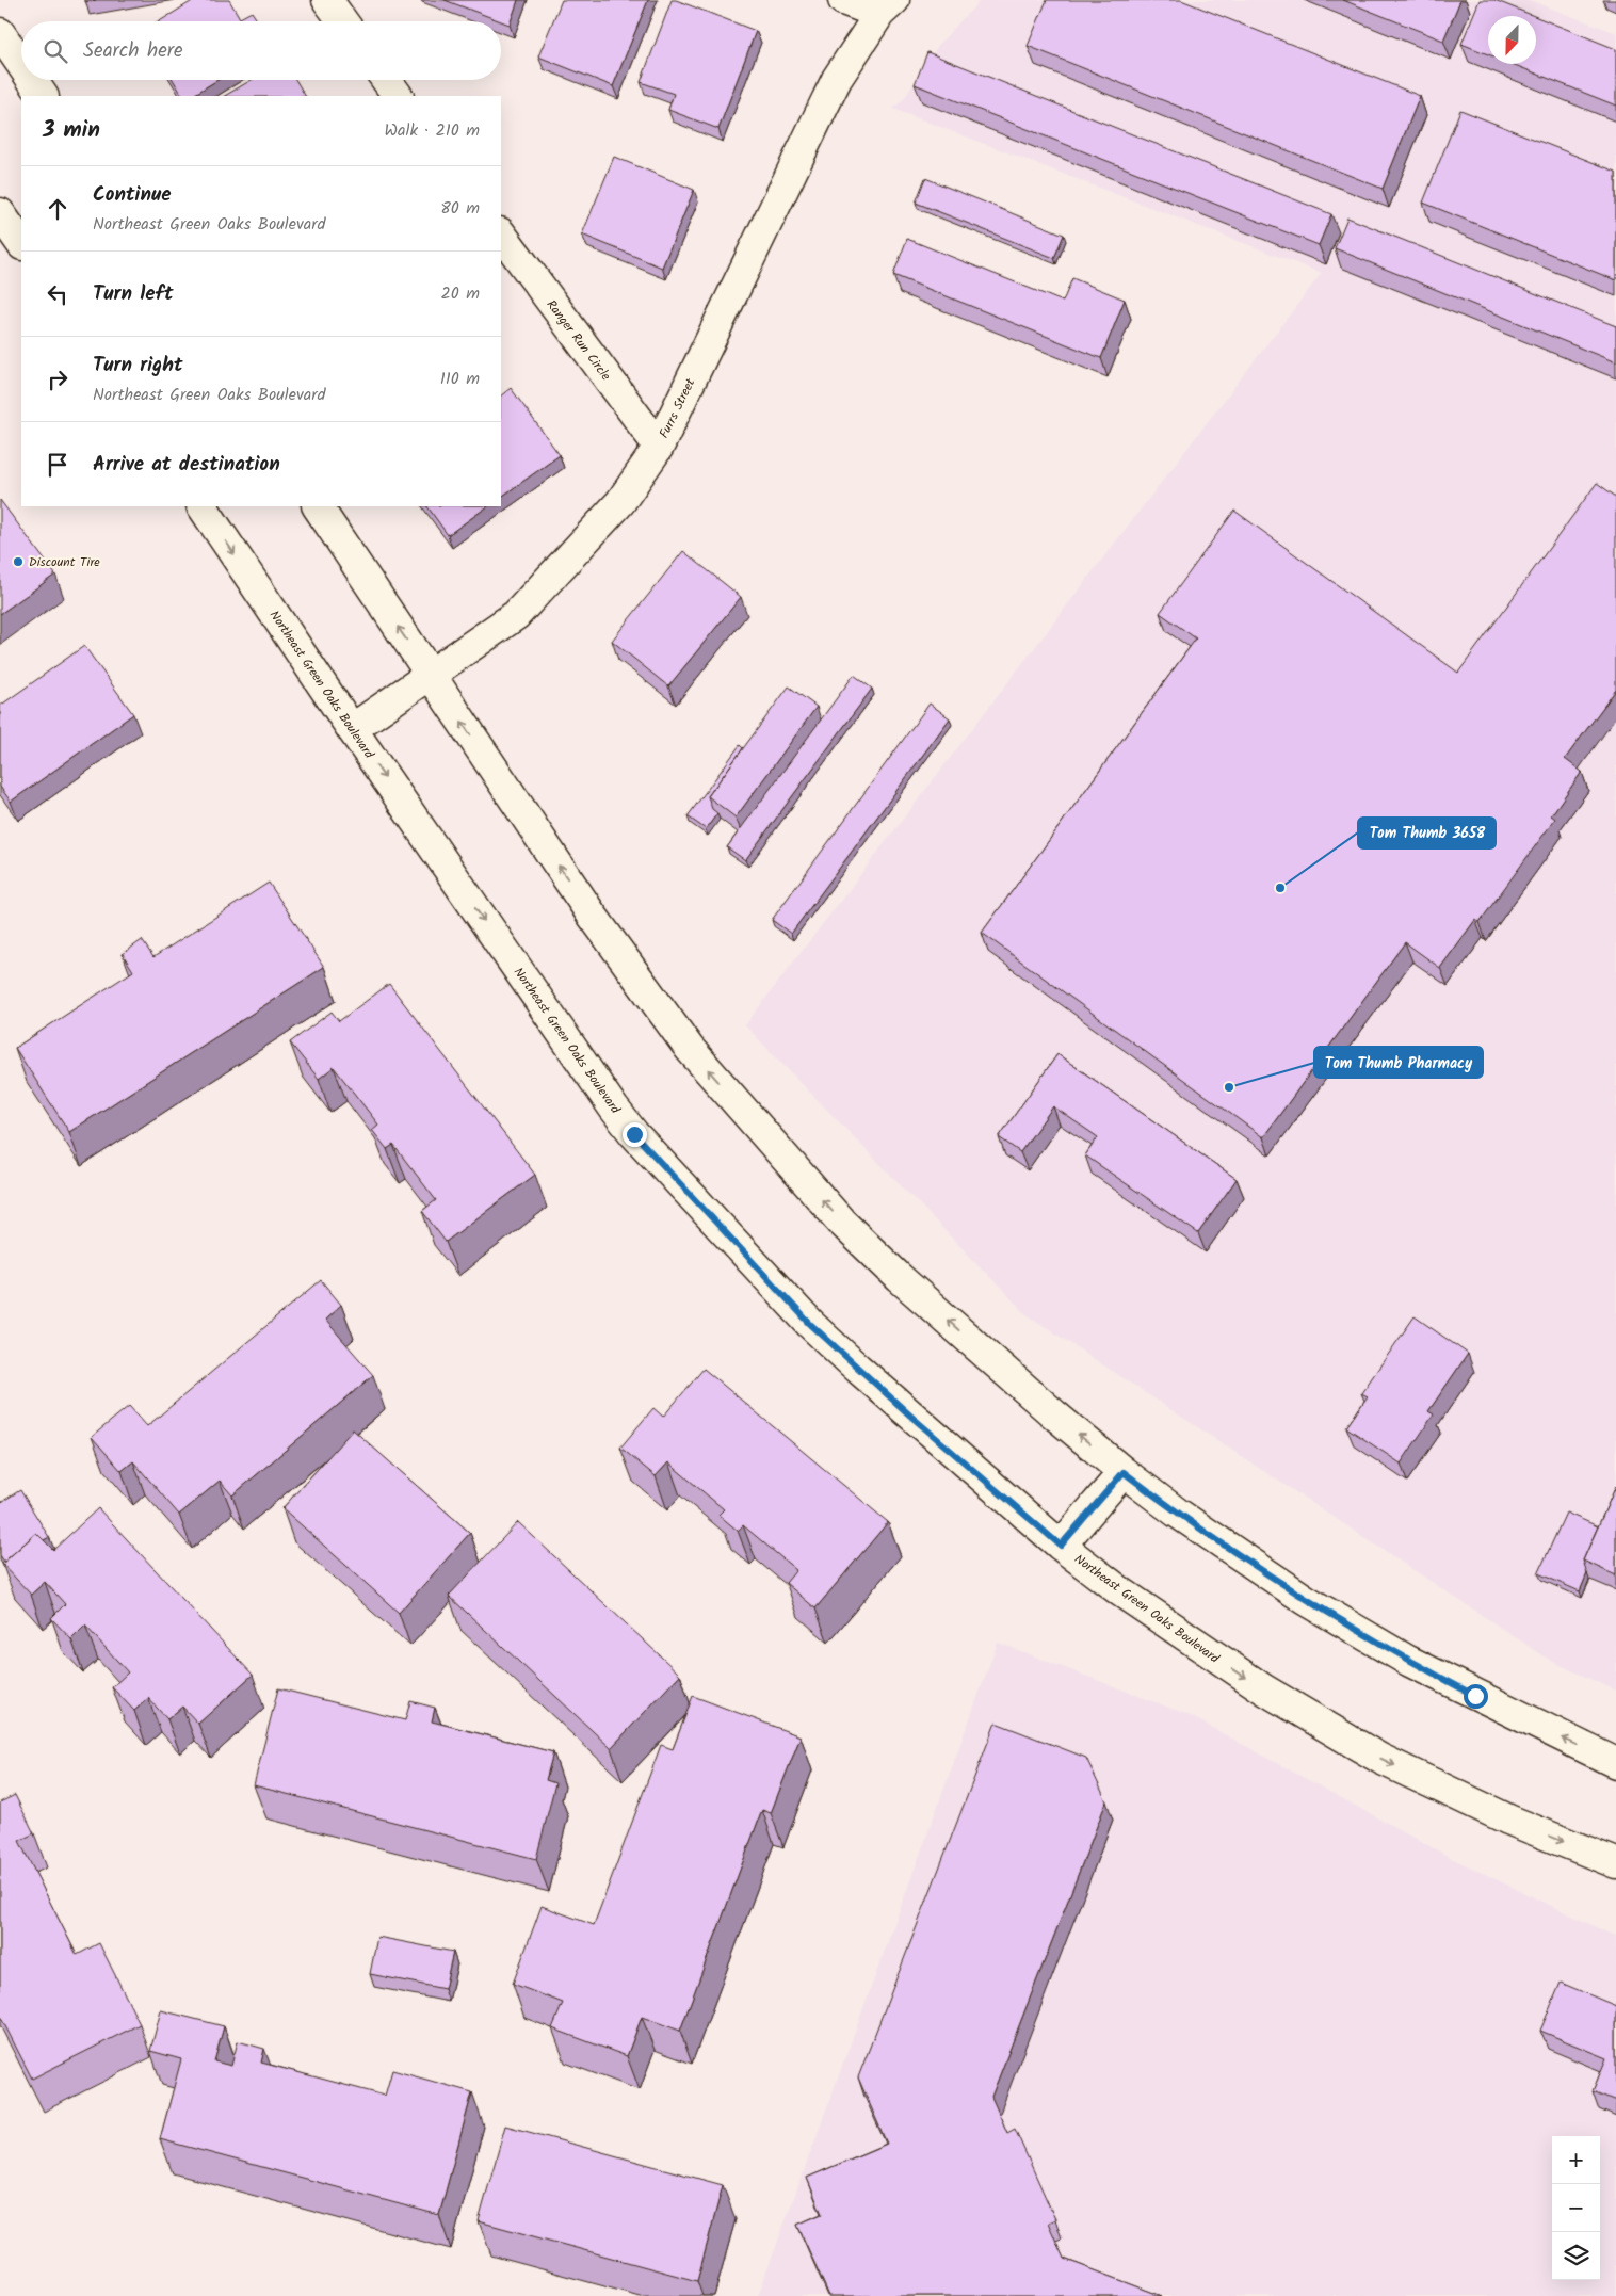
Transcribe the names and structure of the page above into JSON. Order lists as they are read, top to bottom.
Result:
{
  "streets": {
    "main road": ["Ranger Run Circle", "Furrs Street", "Northeast Green Oaks Boulevard"]
  },
  "crossings": [
    ["Ranger Run Circle", "Furrs Street"],
    ["Furrs Street", "Northeast Green Oaks Boulevard"]
  ],
  "places": ["Discount Tire", "Tom Thumb 3658", "Tom Thumb Pharmacy"],
  "north": "bottom",
  "page": {
    "search": "Search here",
    "heading": ["3 min", "Walk · 210 m"],
    "list": [
      ["Continue", "Northeast Green Oaks Boulevard", "80 m"],
      ["Turn left", "20 m"],
      ["Turn right", "Northeast Green Oaks Boulevard", "110 m"],
      "Arrive at destination"
    ],
    "map_buttons": ["+", "−"]
  }
}
